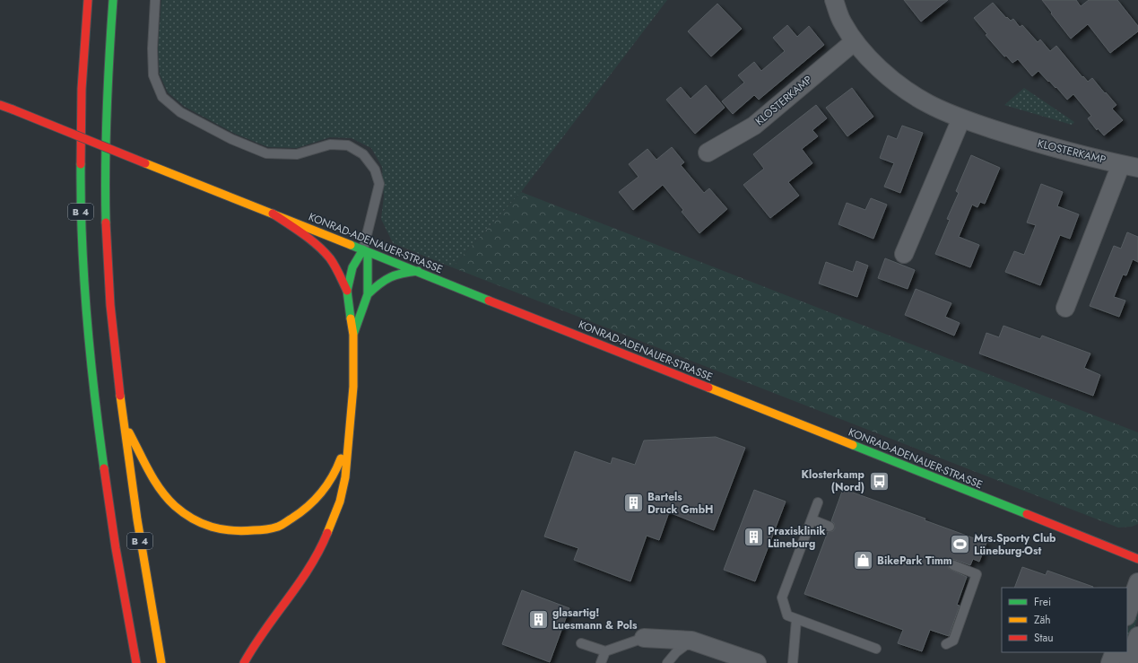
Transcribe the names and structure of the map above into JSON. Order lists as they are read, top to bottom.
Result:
{
  "streets": {
    "main road": ["B 4", "KONRAD-ADENAUER-STRASSE"],
    "street": ["KLOSTERKAMP"]
  },
  "places": {
    "bus stop": ["Klosterkamp (Nord)"],
    "building": ["Bartels Druck GmbH", "Praxisklinik Lüneburg", "glasartig! Luesmann & Pols"],
    "sports": ["Mrs.Sporty Club Lüneburg-Ost"],
    "shop": ["BikePark Timm"]
  },
  "legend": ["Frei", "Zäh", "Stau"]
}
